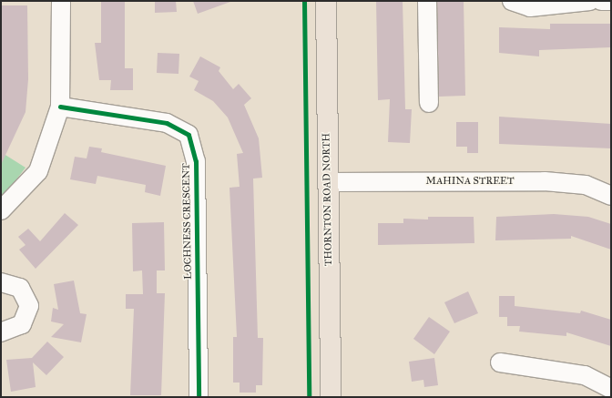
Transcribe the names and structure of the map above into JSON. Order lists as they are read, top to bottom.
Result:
{
  "streets": {
    "main road": ["THORNTON ROAD NORTH"],
    "street": ["MAHINA STREET", "LOCHNESS CRESCENT"]
  },
  "crossings": [
    ["MAHINA STREET", "THORNTON ROAD NORTH"]
  ]
}
